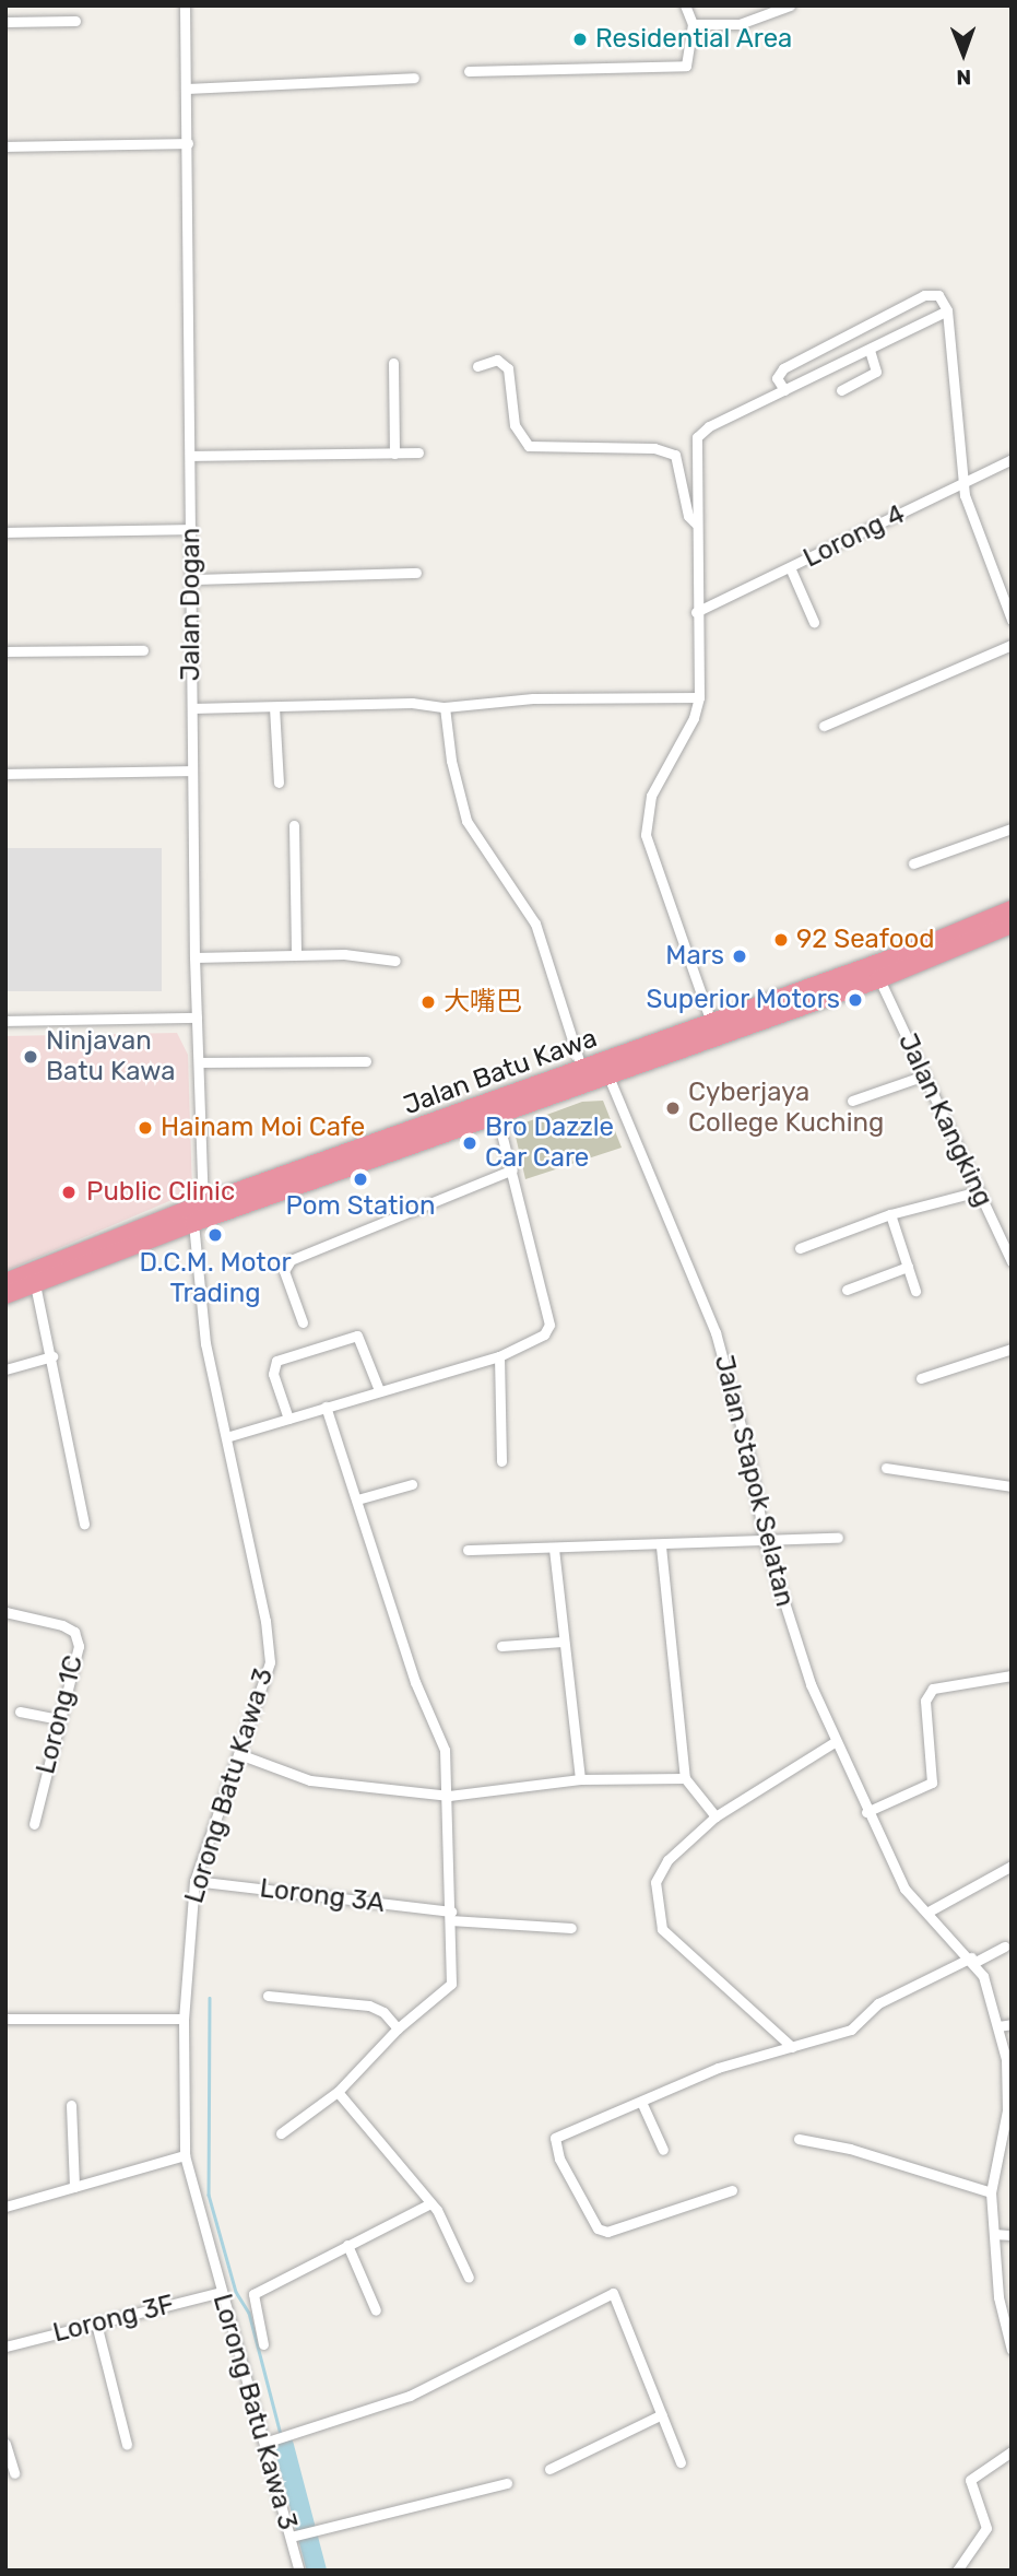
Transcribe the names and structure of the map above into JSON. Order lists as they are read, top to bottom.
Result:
{
  "streets": {
    "highway": ["Jalan Batu Kawa"],
    "street": [
      "Lorong 4",
      "Jalan Dogan",
      "Jalan Kangking",
      "Jalan Stapok Selatan",
      "Lorong 1C",
      "Lorong Batu Kawa 3",
      "Lorong 3A",
      "Lorong 3F"
    ]
  },
  "crossings": [
    ["Jalan Dogan", "Jalan Batu Kawa"],
    ["Jalan Batu Kawa", "Jalan Kangking"],
    ["Jalan Batu Kawa", "Jalan Stapok Selatan"],
    ["Jalan Batu Kawa", "Lorong Batu Kawa 3"],
    ["Lorong Batu Kawa 3", "Lorong 3A"],
    ["Lorong Batu Kawa 3", "Lorong 3F"]
  ],
  "places": [
    "Residential Area",
    "92 Seafood",
    "Mars",
    "Superior Motors",
    "大嘴巴",
    "Ninjavan Batu Kawa",
    "Cyberjaya College Kuching",
    "Hainam Moi Cafe",
    "Bro Dazzle Car Care",
    "Pom Station",
    "Public Clinic",
    "D.C.M. Motor Trading"
  ],
  "north": "bottom"
}
